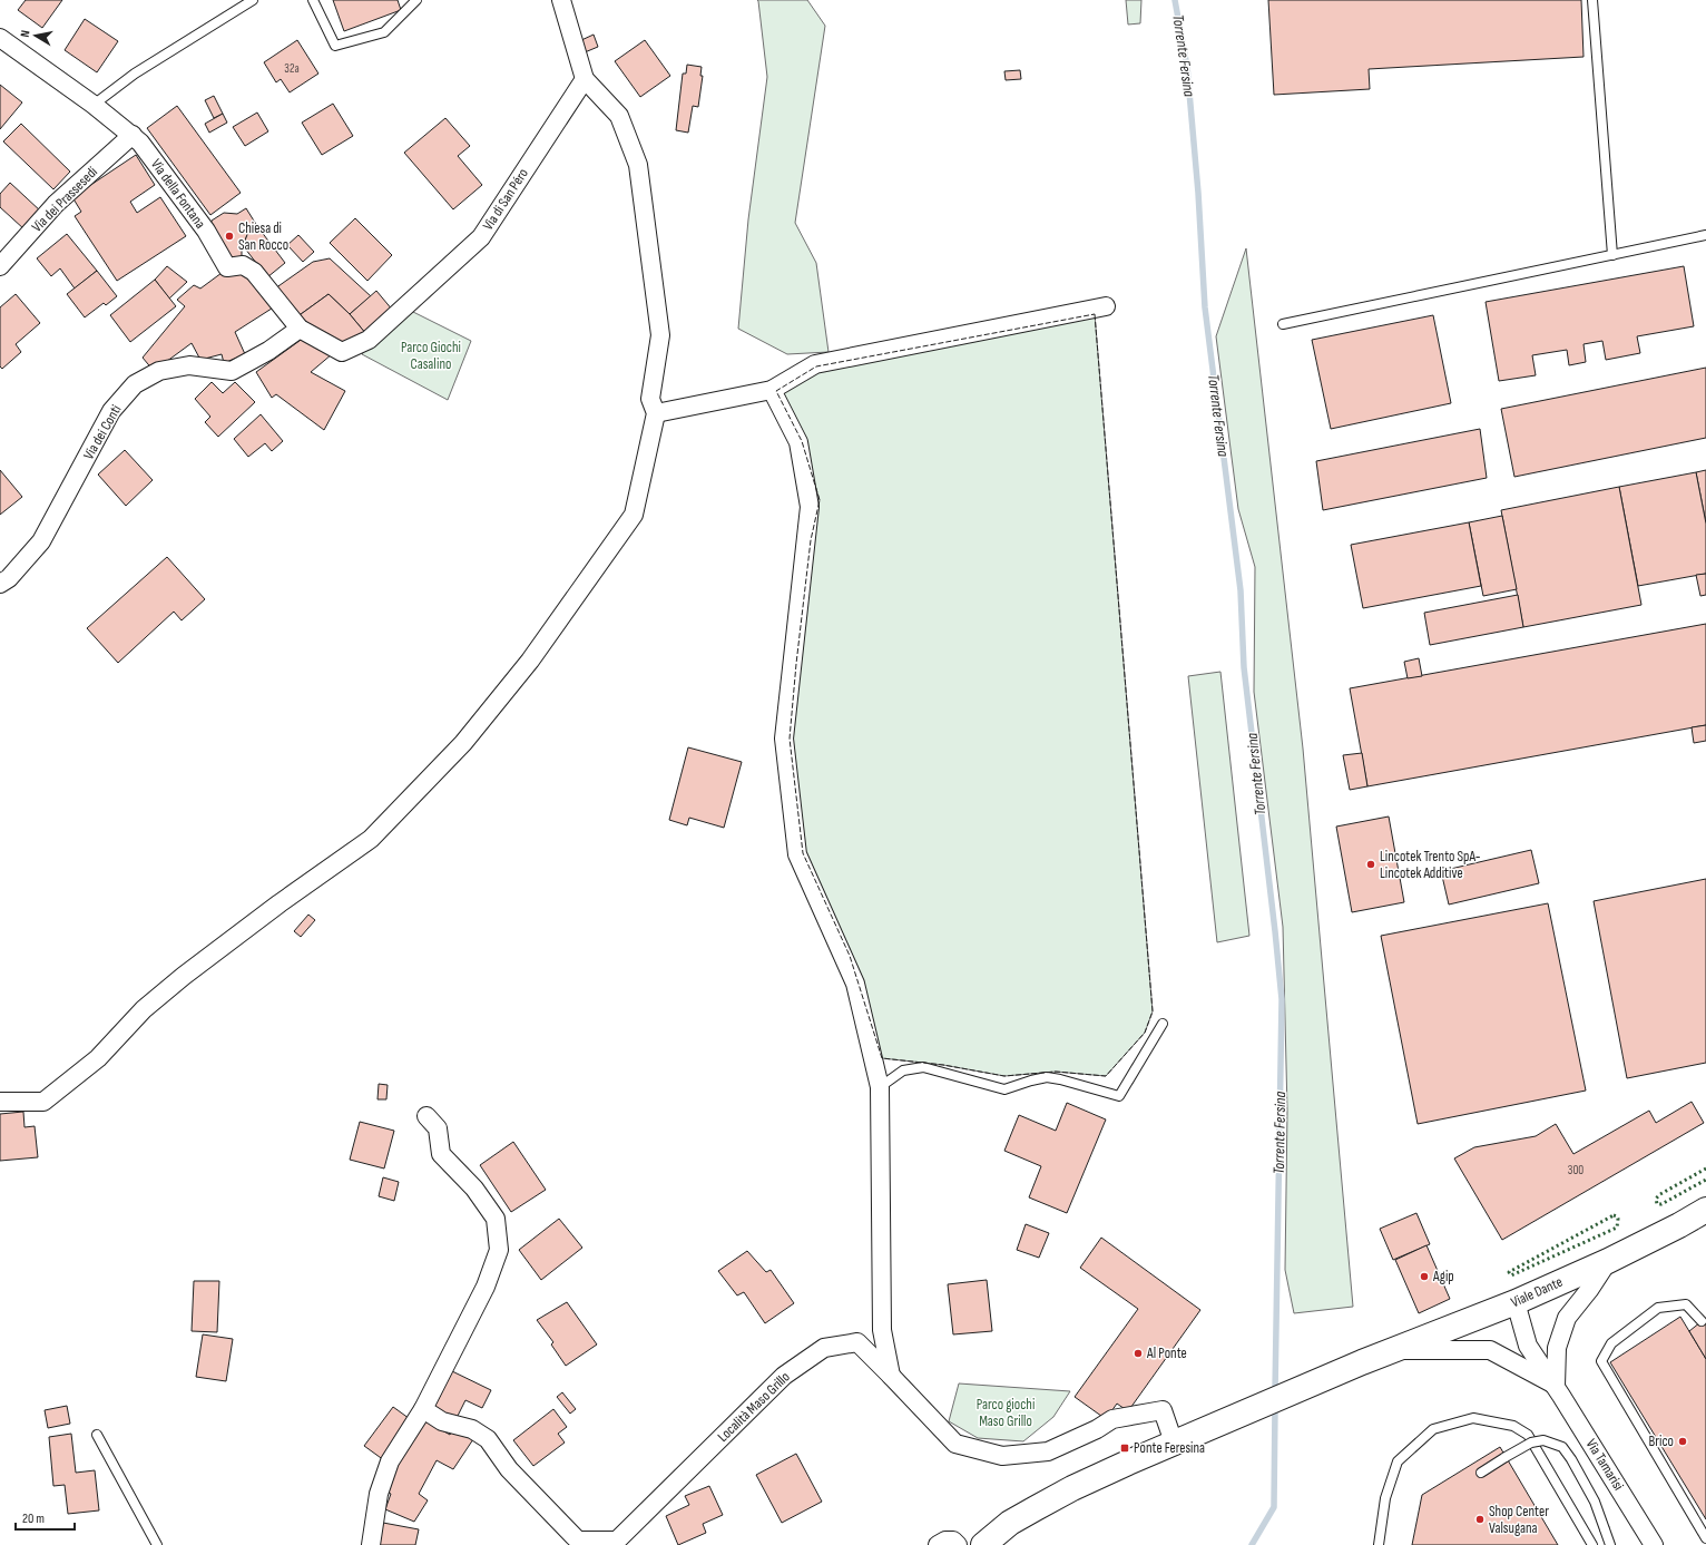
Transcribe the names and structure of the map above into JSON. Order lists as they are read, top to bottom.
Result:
{
  "streets": {
    "main road": ["Viale Dante"],
    "street": [
      "Via della Fontana",
      "Via dei Prassesedi",
      "Via di San Péro",
      "Via dei Conti",
      "Località Maso Grillo",
      "Via Tamarisi"
    ]
  },
  "crossings": [
    ["Via della Fontana", "Via dei Prassesedi"],
    ["Via della Fontana", "Via di San Péro"],
    ["Via della Fontana", "Via dei Conti"],
    ["Viale Dante", "Località Maso Grillo"],
    ["Viale Dante", "Via Tamarisi"]
  ],
  "water": ["Torrente Fersina"],
  "parks": ["Parco Giochi Casalino", "Parco giochi Maso Grillo"],
  "places": {
    "other": [
      "Chiesa di San Rocco",
      "Lincotek Trento SpA- Lincotek Additive",
      "Agip",
      "Al Ponte",
      "Brico",
      "Shop Center Valsugana"
    ],
    "transit": ["Ponte Feresina"]
  },
  "house_numbers": ["32a", "300"],
  "scale_bar": "20 m",
  "north": "left"
}
